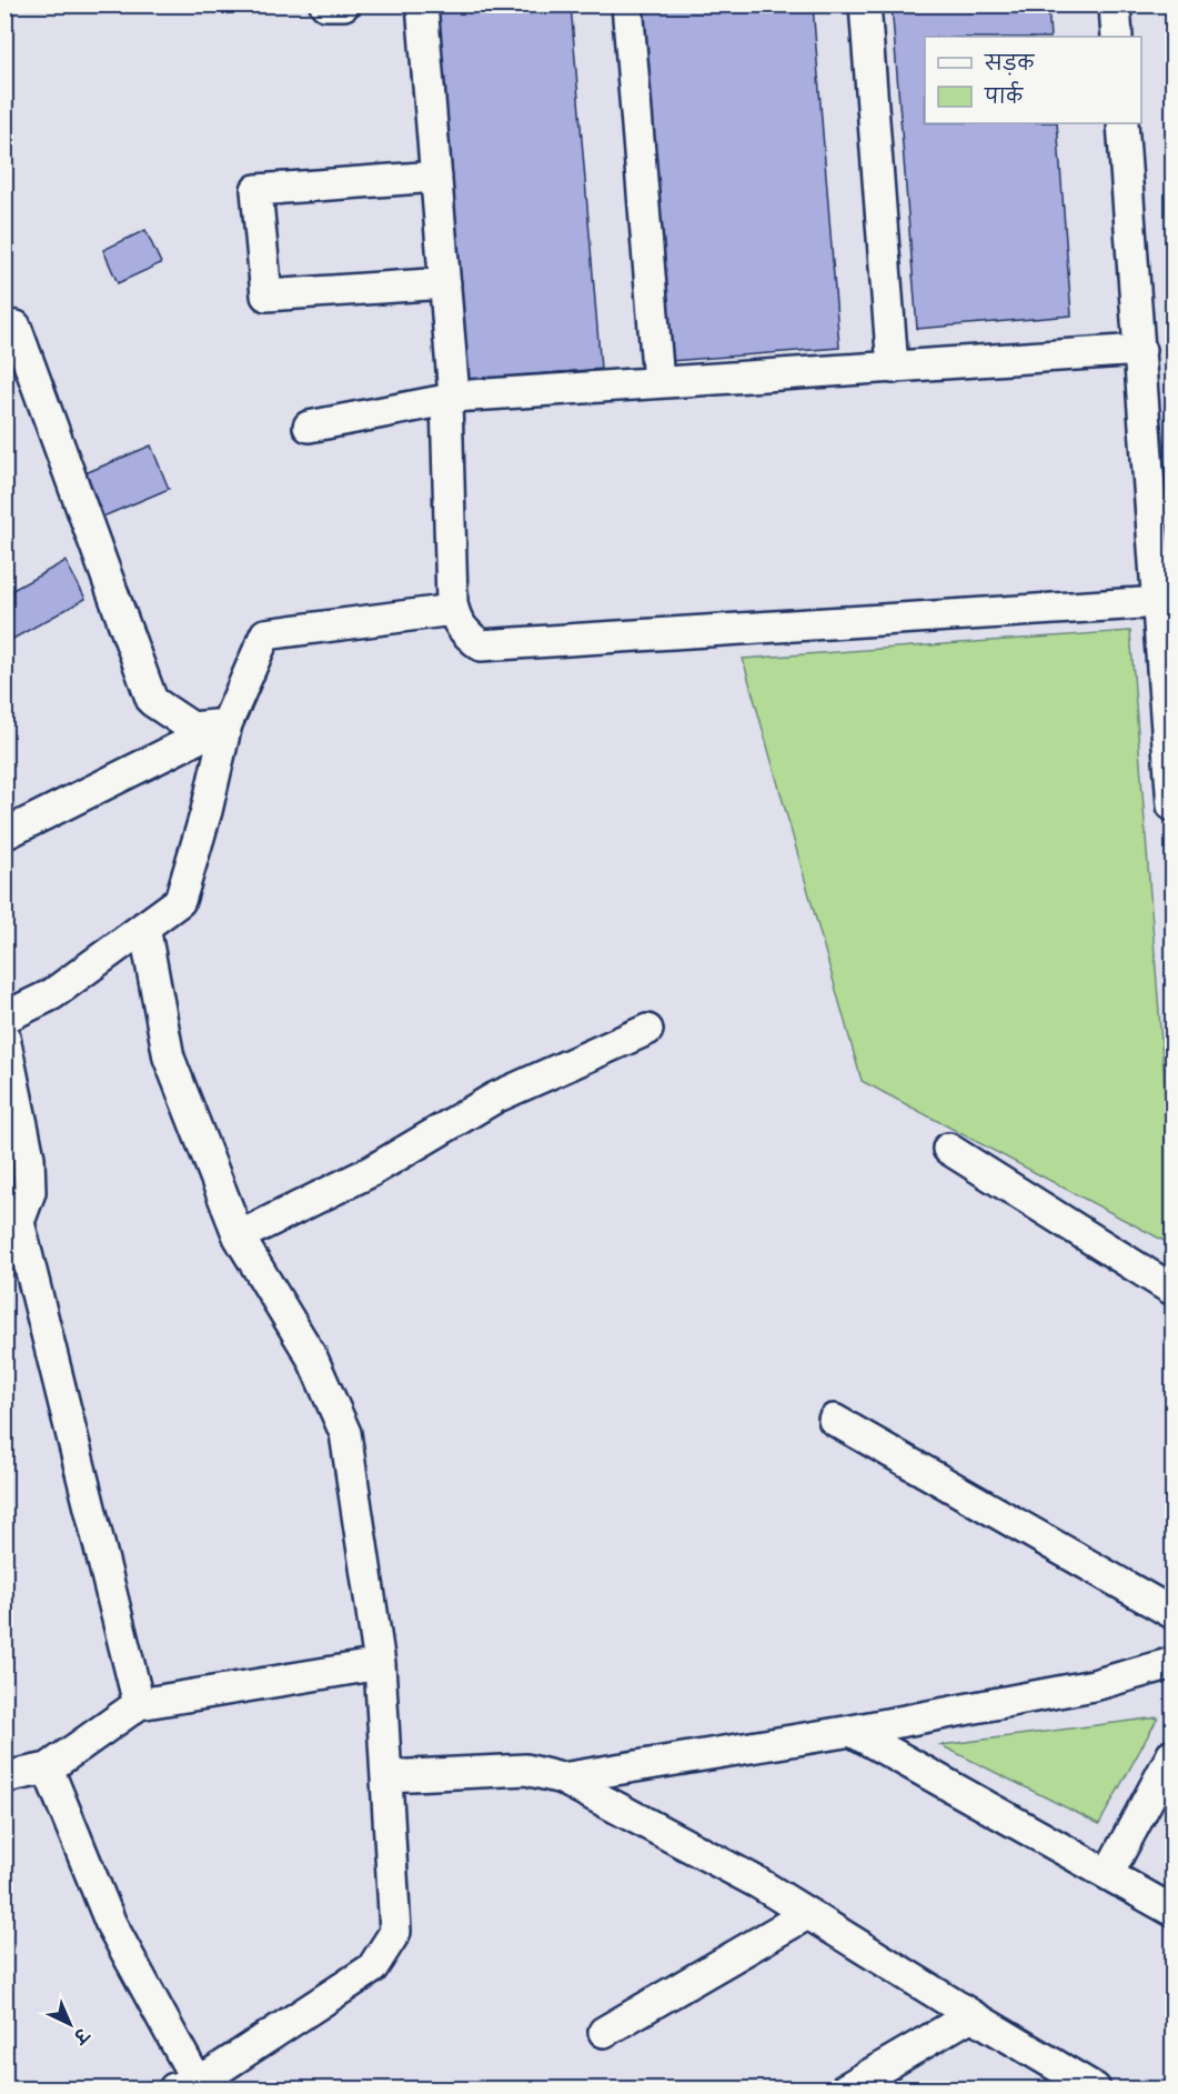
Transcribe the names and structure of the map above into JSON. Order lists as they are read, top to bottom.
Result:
{
  "legend": ["सड़क", "पार्क"],
  "north": "bottom right"
}
